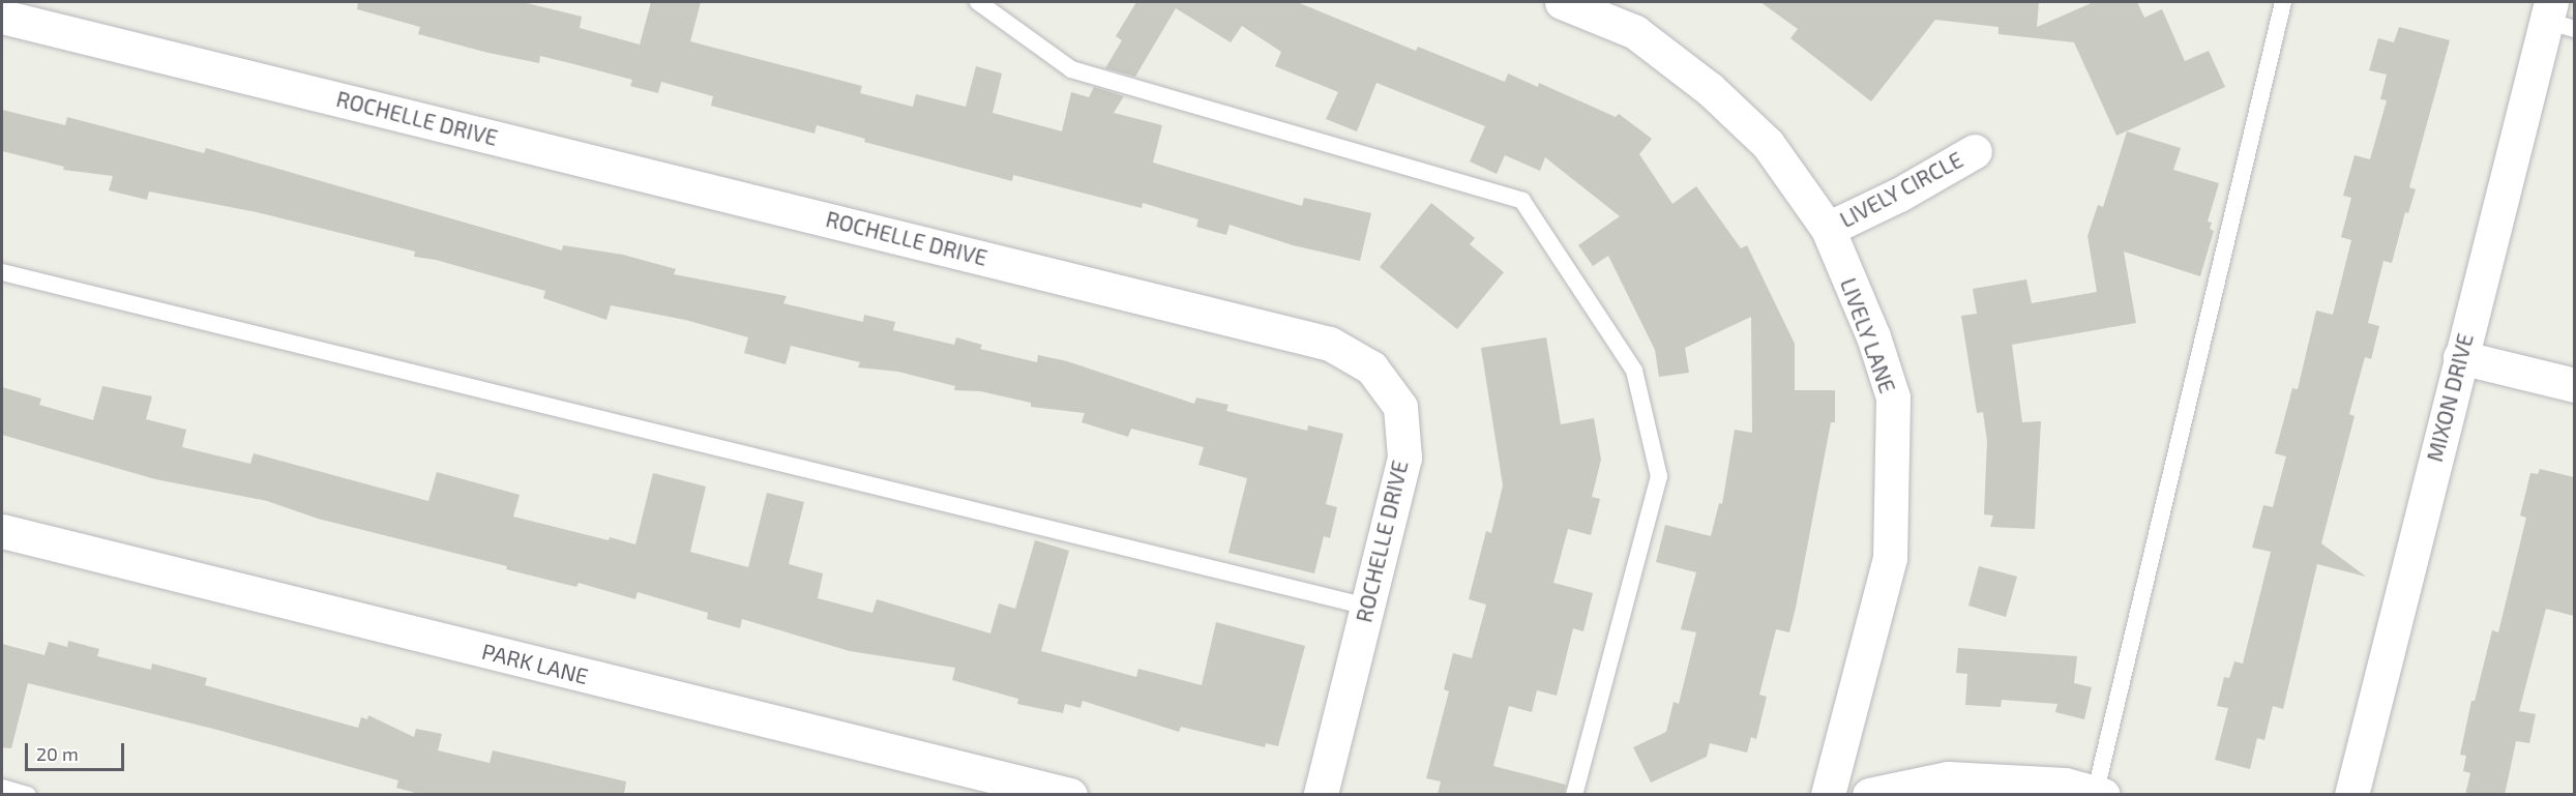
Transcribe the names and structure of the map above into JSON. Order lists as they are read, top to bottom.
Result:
{
  "streets": {
    "street": [
      "ROCHELLE DRIVE",
      "LIVELY CIRCLE",
      "LIVELY LANE",
      "MIXON DRIVE",
      "PARK LANE"
    ]
  },
  "crossings": [
    ["LIVELY CIRCLE", "LIVELY LANE"]
  ],
  "scale_bar": "20 m"
}
